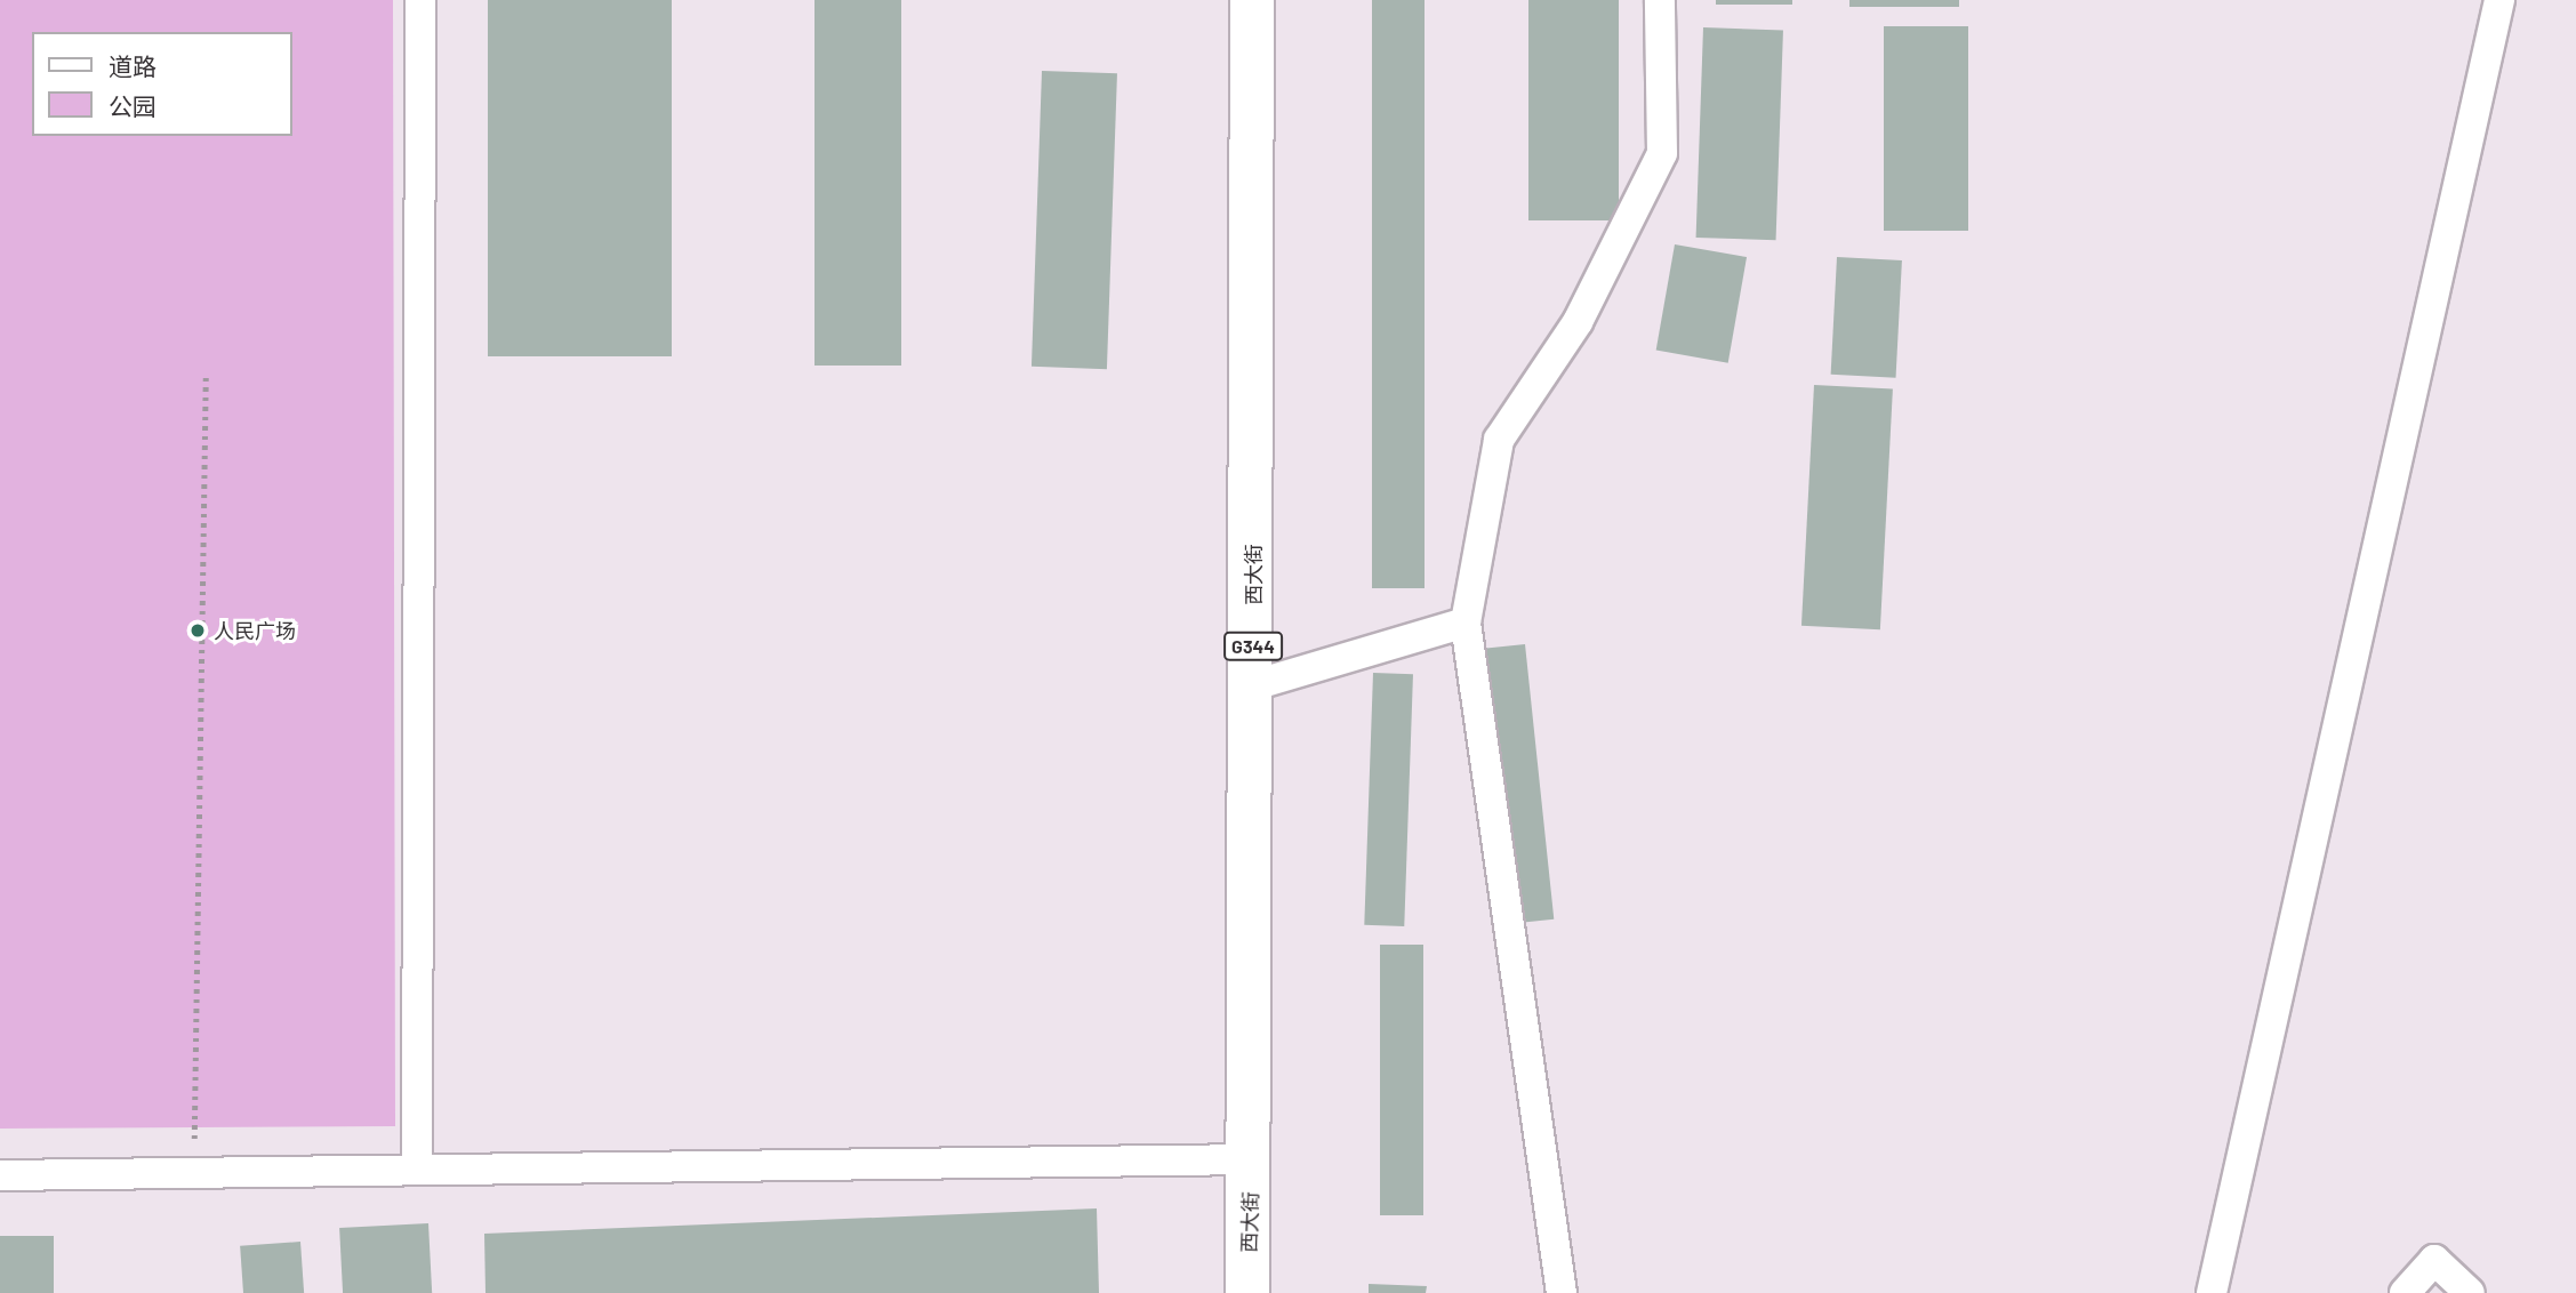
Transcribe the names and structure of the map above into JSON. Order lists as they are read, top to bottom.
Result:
{
  "streets": {
    "highway": ["西大街", "G344"]
  },
  "places": ["人民广场"],
  "legend": ["道路", "公园"]
}
